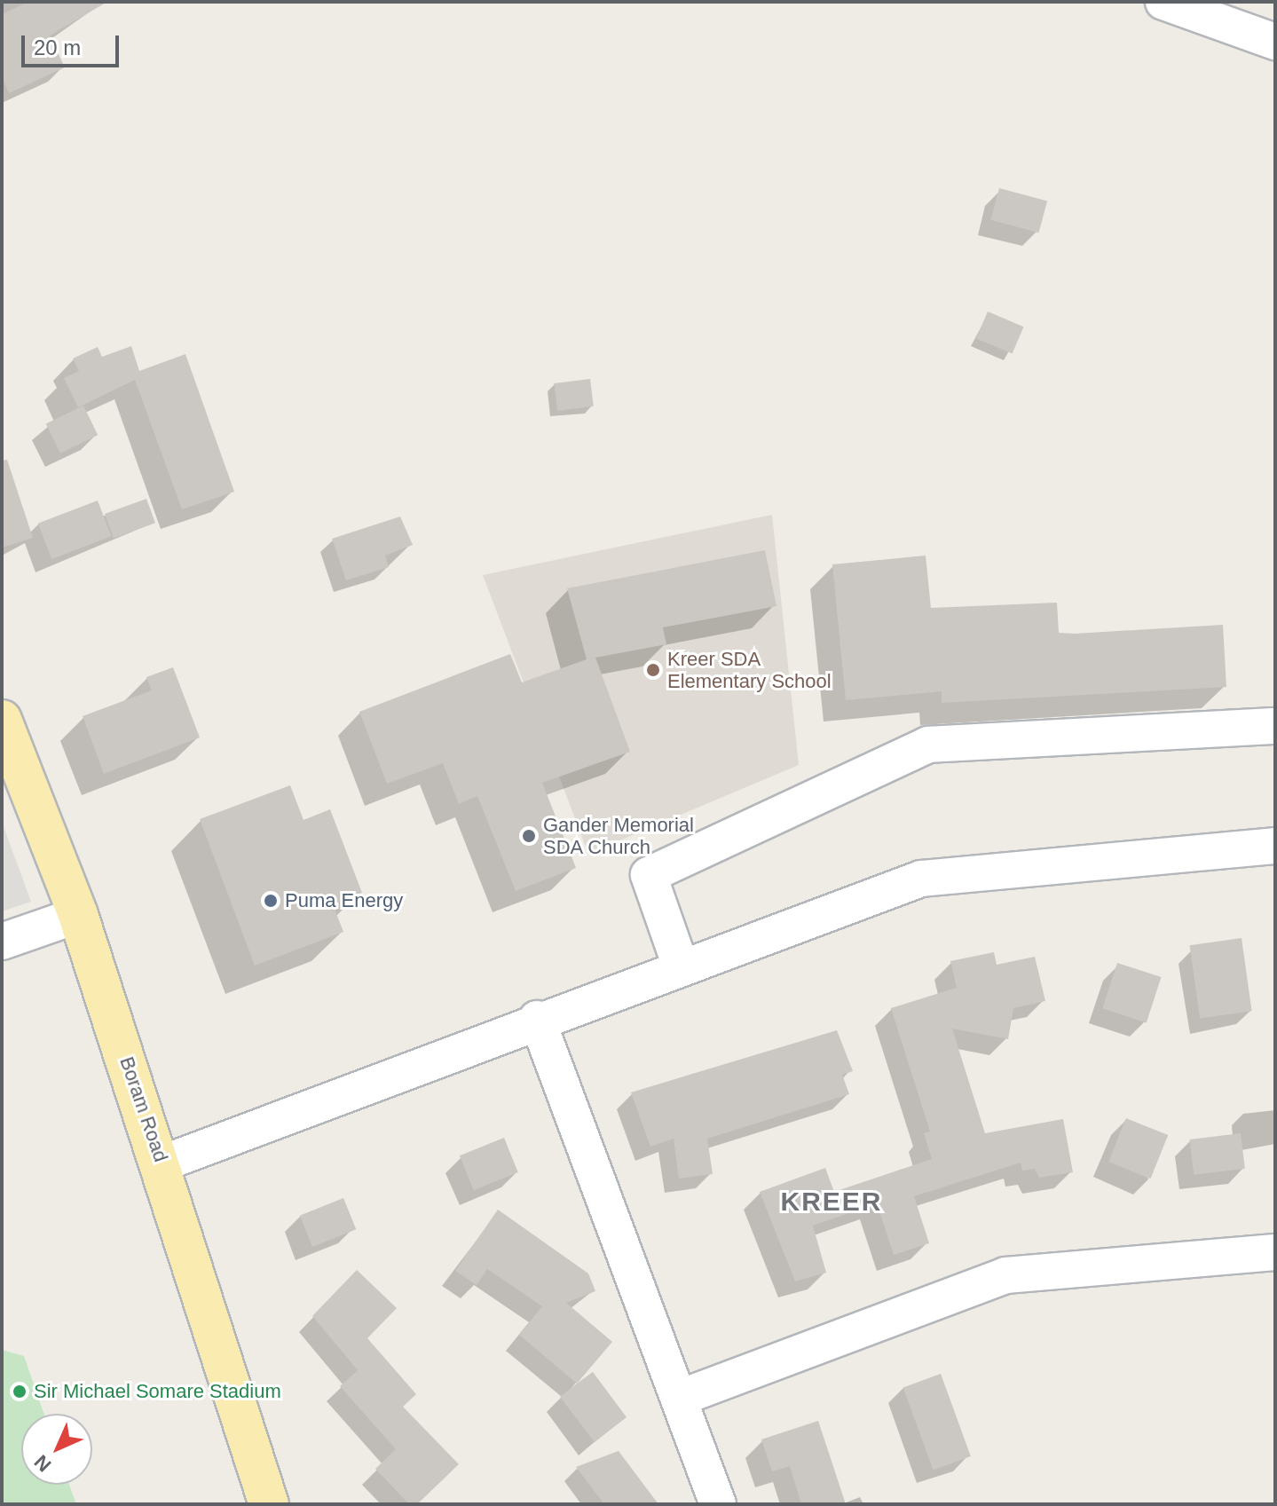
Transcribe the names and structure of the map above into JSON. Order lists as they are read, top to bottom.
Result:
{
  "streets": {
    "main road": ["Boram Road"]
  },
  "districts": ["KREER"],
  "places": [
    "Kreer SDA Elementary School",
    "Gander Memorial SDA Church",
    "Puma Energy",
    "Sir Michael Somare Stadium"
  ],
  "scale_bar": "20 m",
  "north": "bottom left"
}
